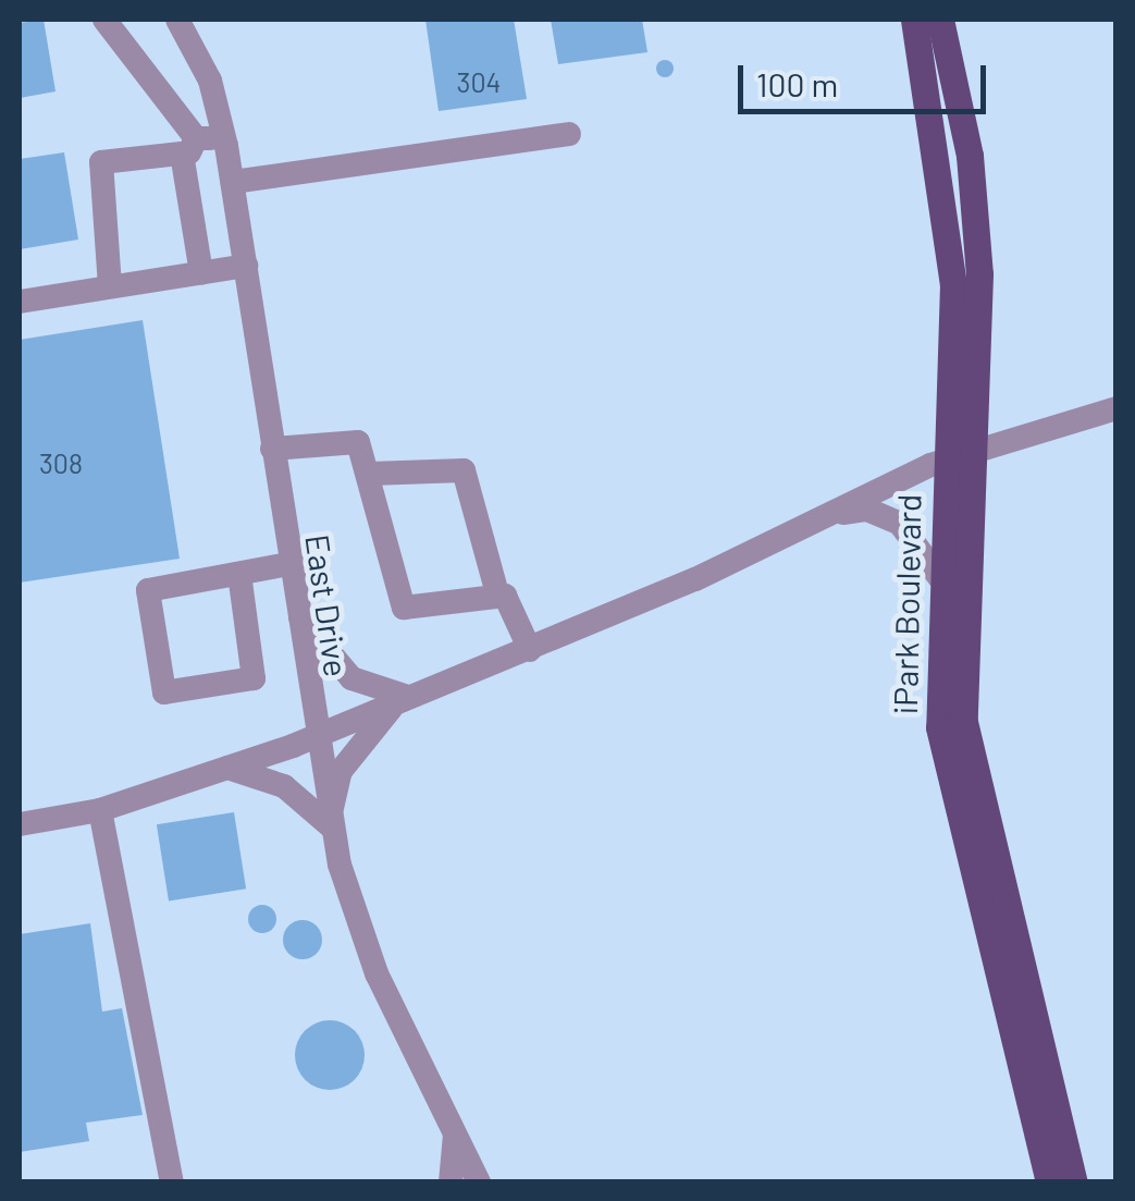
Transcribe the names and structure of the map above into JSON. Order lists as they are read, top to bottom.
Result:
{
  "streets": {
    "main road": ["iPark Boulevard"],
    "street": ["East Drive"]
  },
  "house_numbers": ["304", "308"],
  "scale_bar": "100 m"
}
